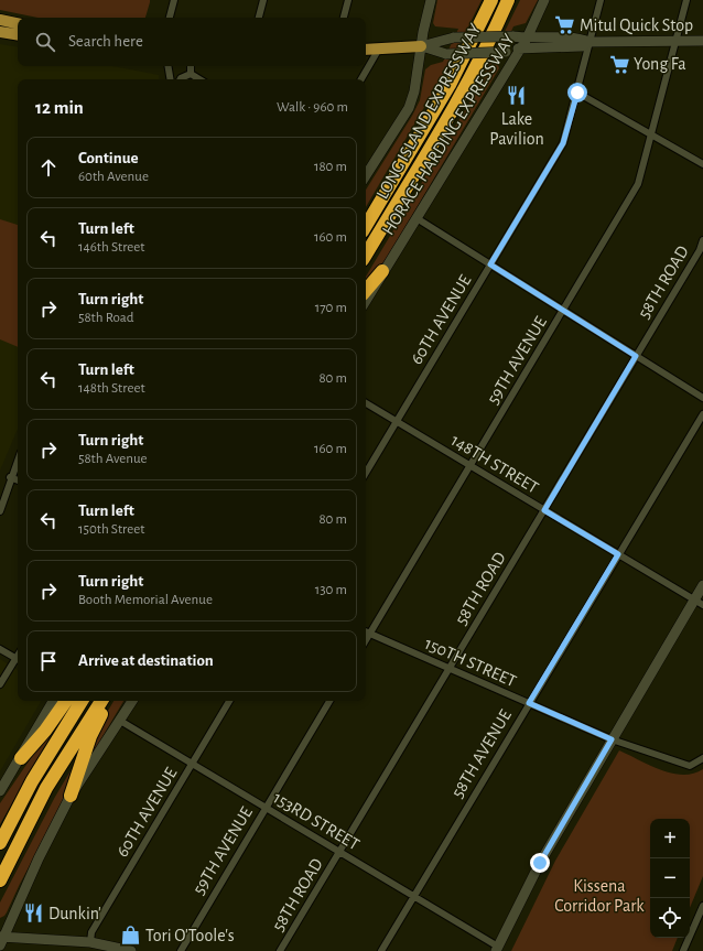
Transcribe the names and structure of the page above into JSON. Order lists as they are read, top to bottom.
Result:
{
  "streets": {
    "highway": ["LONG ISLAND EXPRESSWAY"],
    "main road": ["HORACE HARDING EXPRESSWAY"],
    "street": [
      "58TH ROAD",
      "60TH AVENUE",
      "59TH AVENUE",
      "148TH STREET",
      "150TH STREET",
      "58TH AVENUE",
      "153RD STREET"
    ]
  },
  "crossings": [
    ["58TH ROAD", "148TH STREET"],
    ["58TH ROAD", "150TH STREET"],
    ["58TH ROAD", "153RD STREET"],
    ["60TH AVENUE", "148TH STREET"],
    ["60TH AVENUE", "153RD STREET"],
    ["59TH AVENUE", "148TH STREET"],
    ["59TH AVENUE", "150TH STREET"],
    ["59TH AVENUE", "153RD STREET"],
    ["148TH STREET", "58TH AVENUE"],
    ["150TH STREET", "58TH AVENUE"],
    ["58TH AVENUE", "153RD STREET"]
  ],
  "parks": ["Kissena Corridor Park"],
  "places": {
    "supermarket": ["Mitul Quick Stop", "Yong Fa"],
    "restaurant": ["Lake Pavilion", "Dunkin'"],
    "shop": ["Tori O'Toole's"]
  },
  "page": {
    "search": "Search here",
    "heading": ["12 min", "Walk · 960 m"],
    "list": [
      ["Continue", "60th Avenue", "180 m"],
      ["Turn left", "146th Street", "160 m"],
      ["Turn right", "58th Road", "170 m"],
      ["Turn left", "148th Street", "80 m"],
      ["Turn right", "58th Avenue", "160 m"],
      ["Turn left", "150th Street", "80 m"],
      ["Turn right", "Booth Memorial Avenue", "130 m"],
      "Arrive at destination"
    ],
    "map_buttons": ["+", "−"]
  }
}
